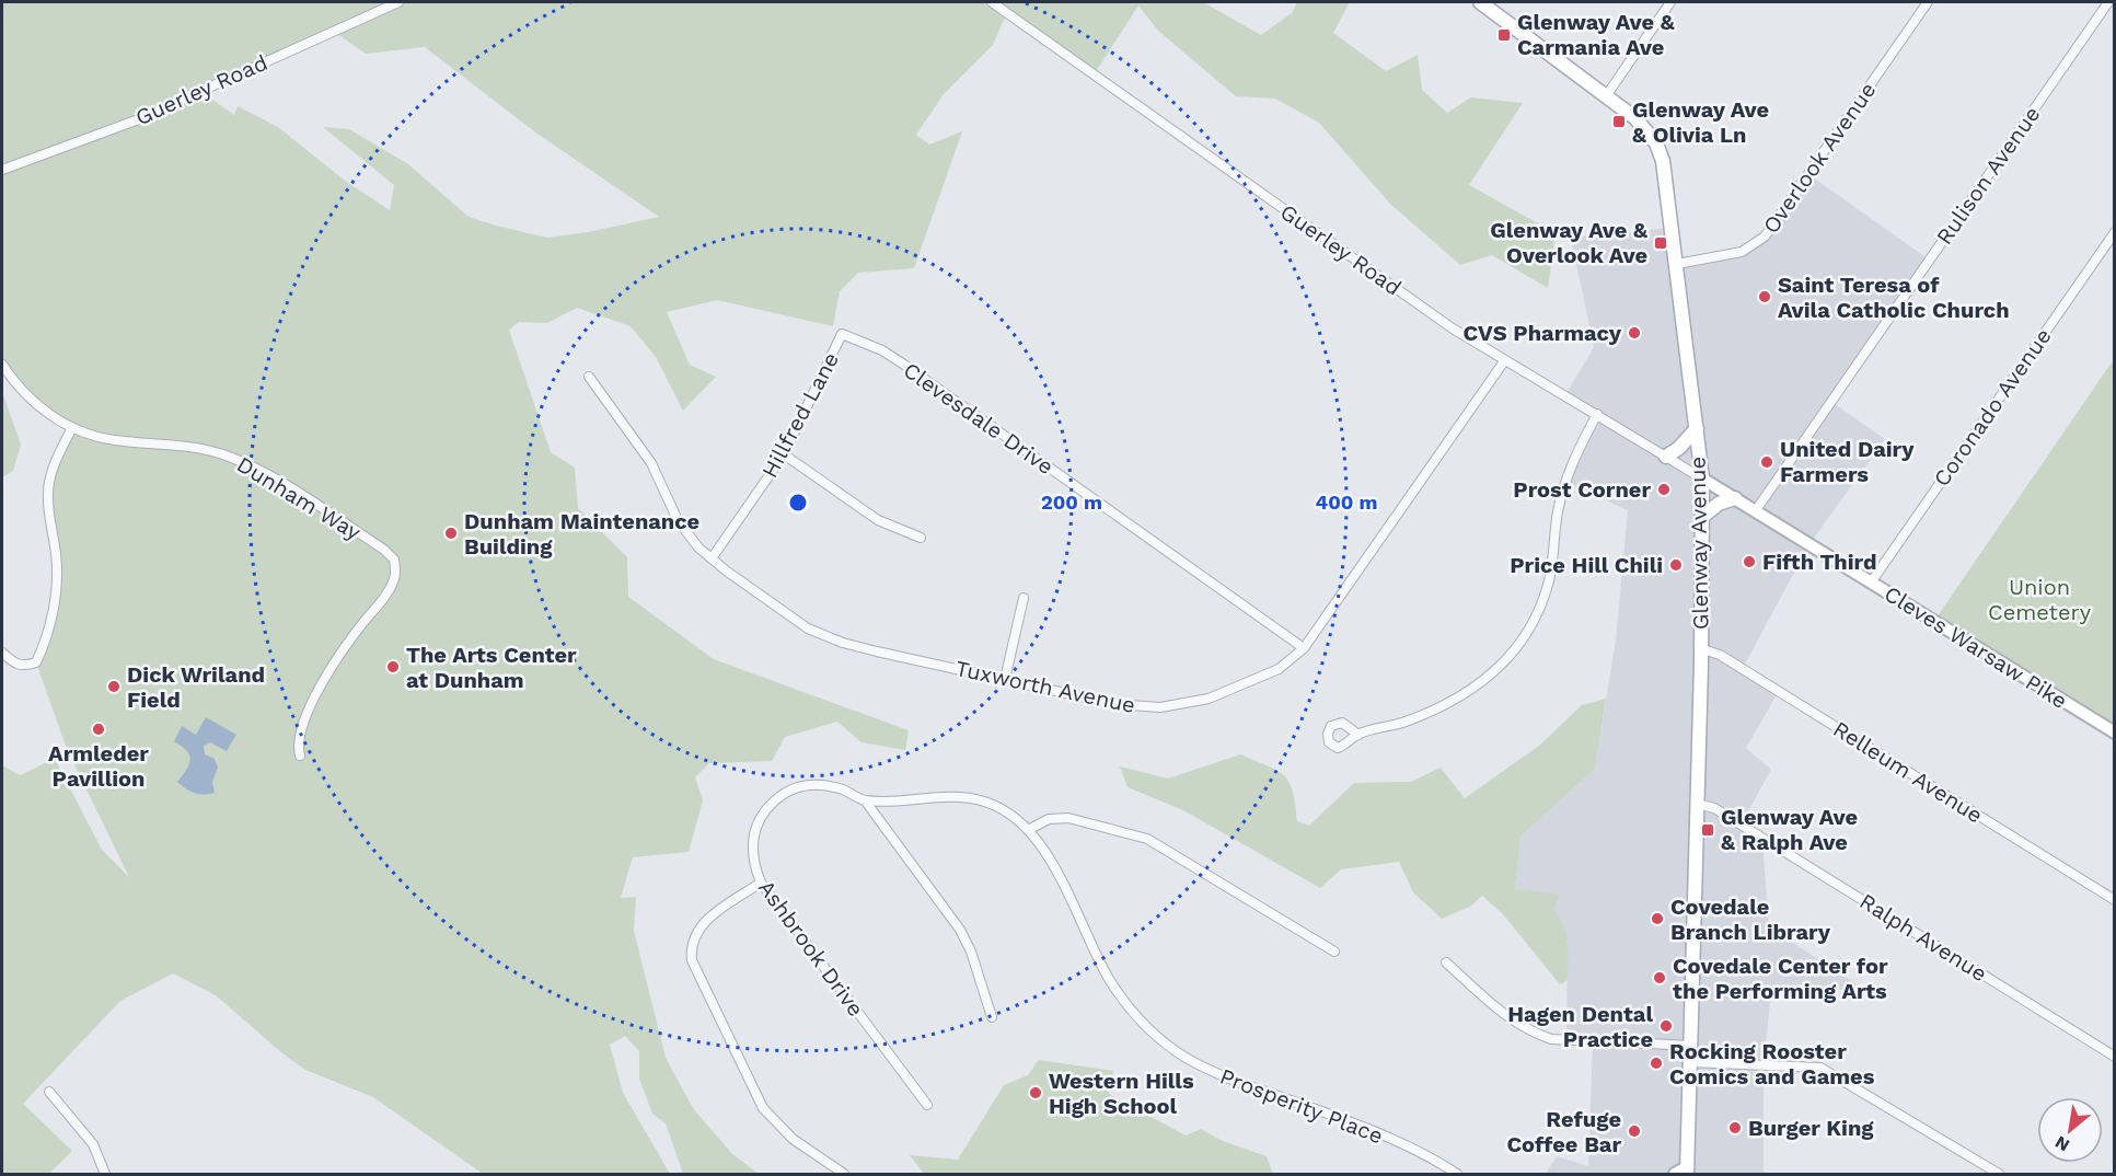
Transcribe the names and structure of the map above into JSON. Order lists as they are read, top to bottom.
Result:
{
  "streets": {
    "main road": ["Glenway Avenue"],
    "street": [
      "Guerley Road",
      "Overlook Avenue",
      "Rulison Avenue",
      "Coronado Avenue",
      "Hillfred Lane",
      "Clevesdale Drive",
      "Dunham Way",
      "Cleves Warsaw Pike",
      "Tuxworth Avenue",
      "Relleum Avenue",
      "Ralph Avenue",
      "Ashbrook Drive",
      "Prosperity Place"
    ]
  },
  "crossings": [
    ["Guerley Road", "Glenway Avenue"],
    ["Guerley Road", "Cleves Warsaw Pike"],
    ["Guerley Road", "Tuxworth Avenue"],
    ["Overlook Avenue", "Glenway Avenue"],
    ["Rulison Avenue", "Cleves Warsaw Pike"],
    ["Coronado Avenue", "Cleves Warsaw Pike"],
    ["Hillfred Lane", "Clevesdale Drive"],
    ["Hillfred Lane", "Tuxworth Avenue"],
    ["Clevesdale Drive", "Tuxworth Avenue"],
    ["Glenway Avenue", "Cleves Warsaw Pike"],
    ["Glenway Avenue", "Relleum Avenue"],
    ["Glenway Avenue", "Ralph Avenue"],
    ["Ashbrook Drive", "Prosperity Place"]
  ],
  "parks": ["Union Cemetery"],
  "places": {
    "transit": [
      "Glenway Ave & Carmania Ave",
      "Glenway Ave & Olivia Ln",
      "Glenway Ave & Overlook Ave",
      "Glenway Ave & Ralph Ave"
    ],
    "other": [
      "Saint Teresa of Avila Catholic Church",
      "CVS Pharmacy",
      "United Dairy Farmers",
      "Prost Corner",
      "Dunham Maintenance Building",
      "Fifth Third",
      "Price Hill Chili",
      "The Arts Center at Dunham",
      "Dick Wriland Field",
      "Armleder Pavillion",
      "Covedale Branch Library",
      "Covedale Center for the Performing Arts",
      "Hagen Dental Practice",
      "Rocking Rooster Comics and Games",
      "Western Hills High School",
      "Burger King",
      "Refuge Coffee Bar"
    ]
  },
  "north": "bottom left",
  "rings": ["200 m", "400 m"]
}
